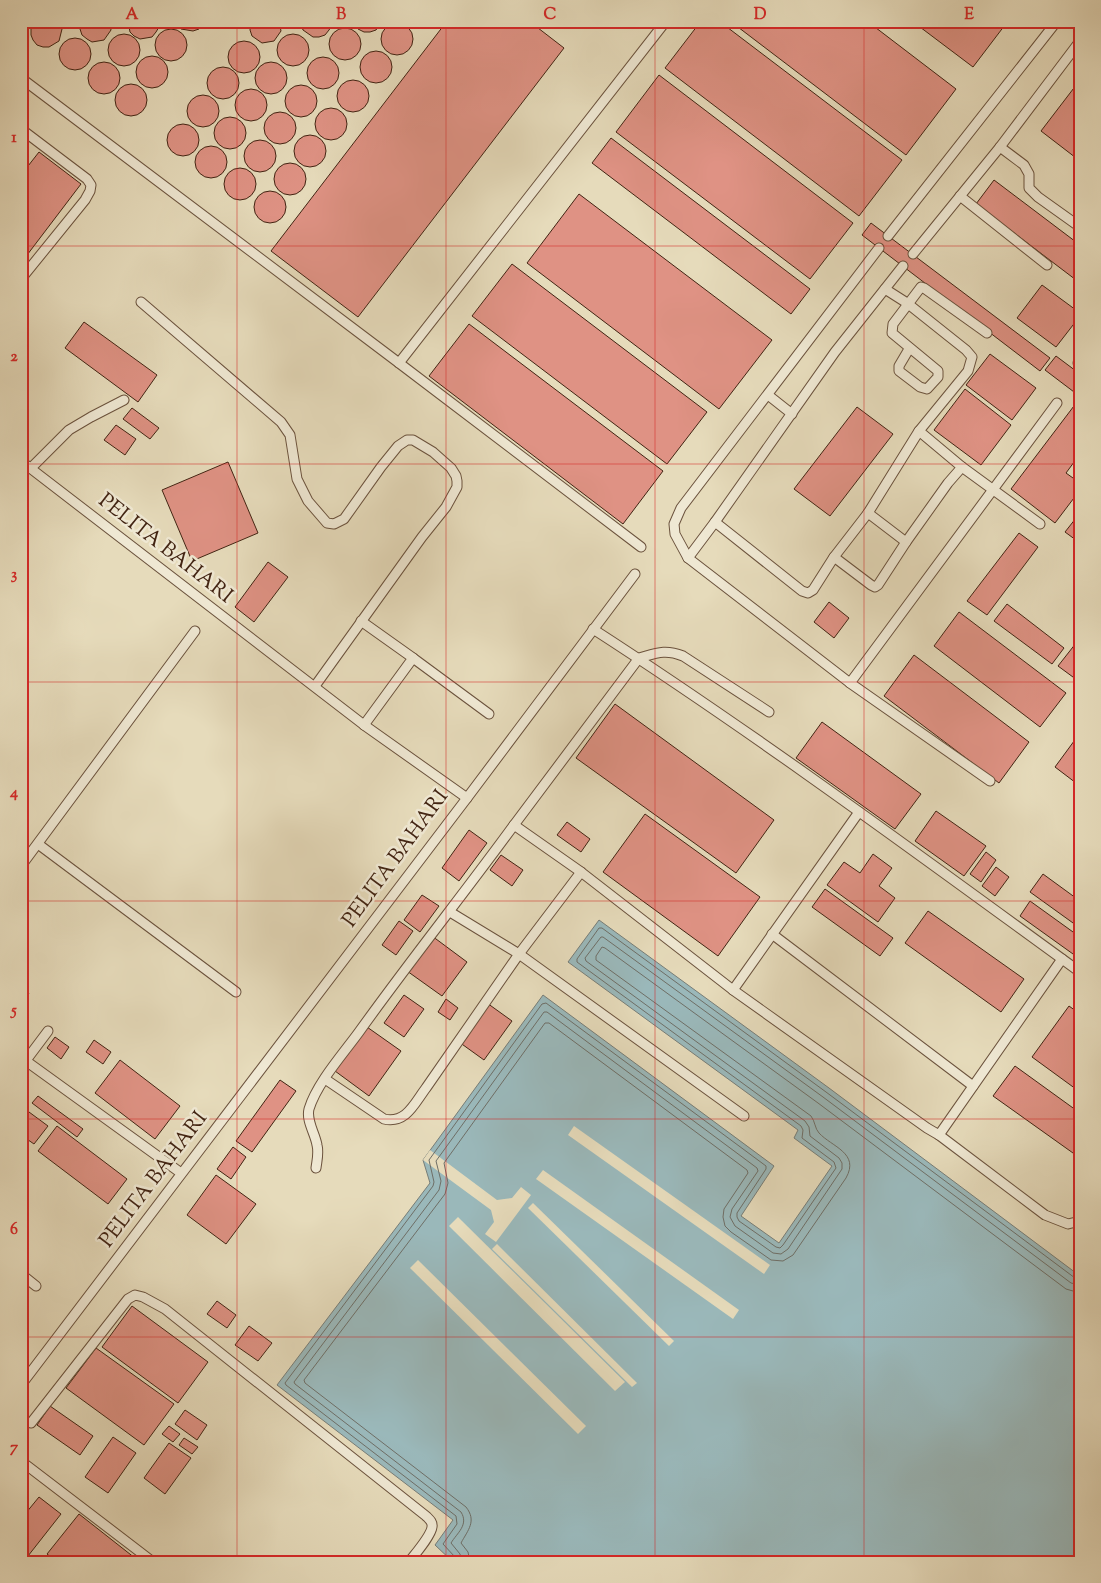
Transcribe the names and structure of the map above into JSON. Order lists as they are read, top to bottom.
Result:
{
  "streets": {
    "lane": ["PELITA BAHARI"]
  },
  "grid": {
    "columns": [
      "A",
      "B",
      "C",
      "D",
      "E"
    ],
    "rows": [
      "1",
      "2",
      "3",
      "4",
      "5",
      "6",
      "7"
    ]
  }
}
